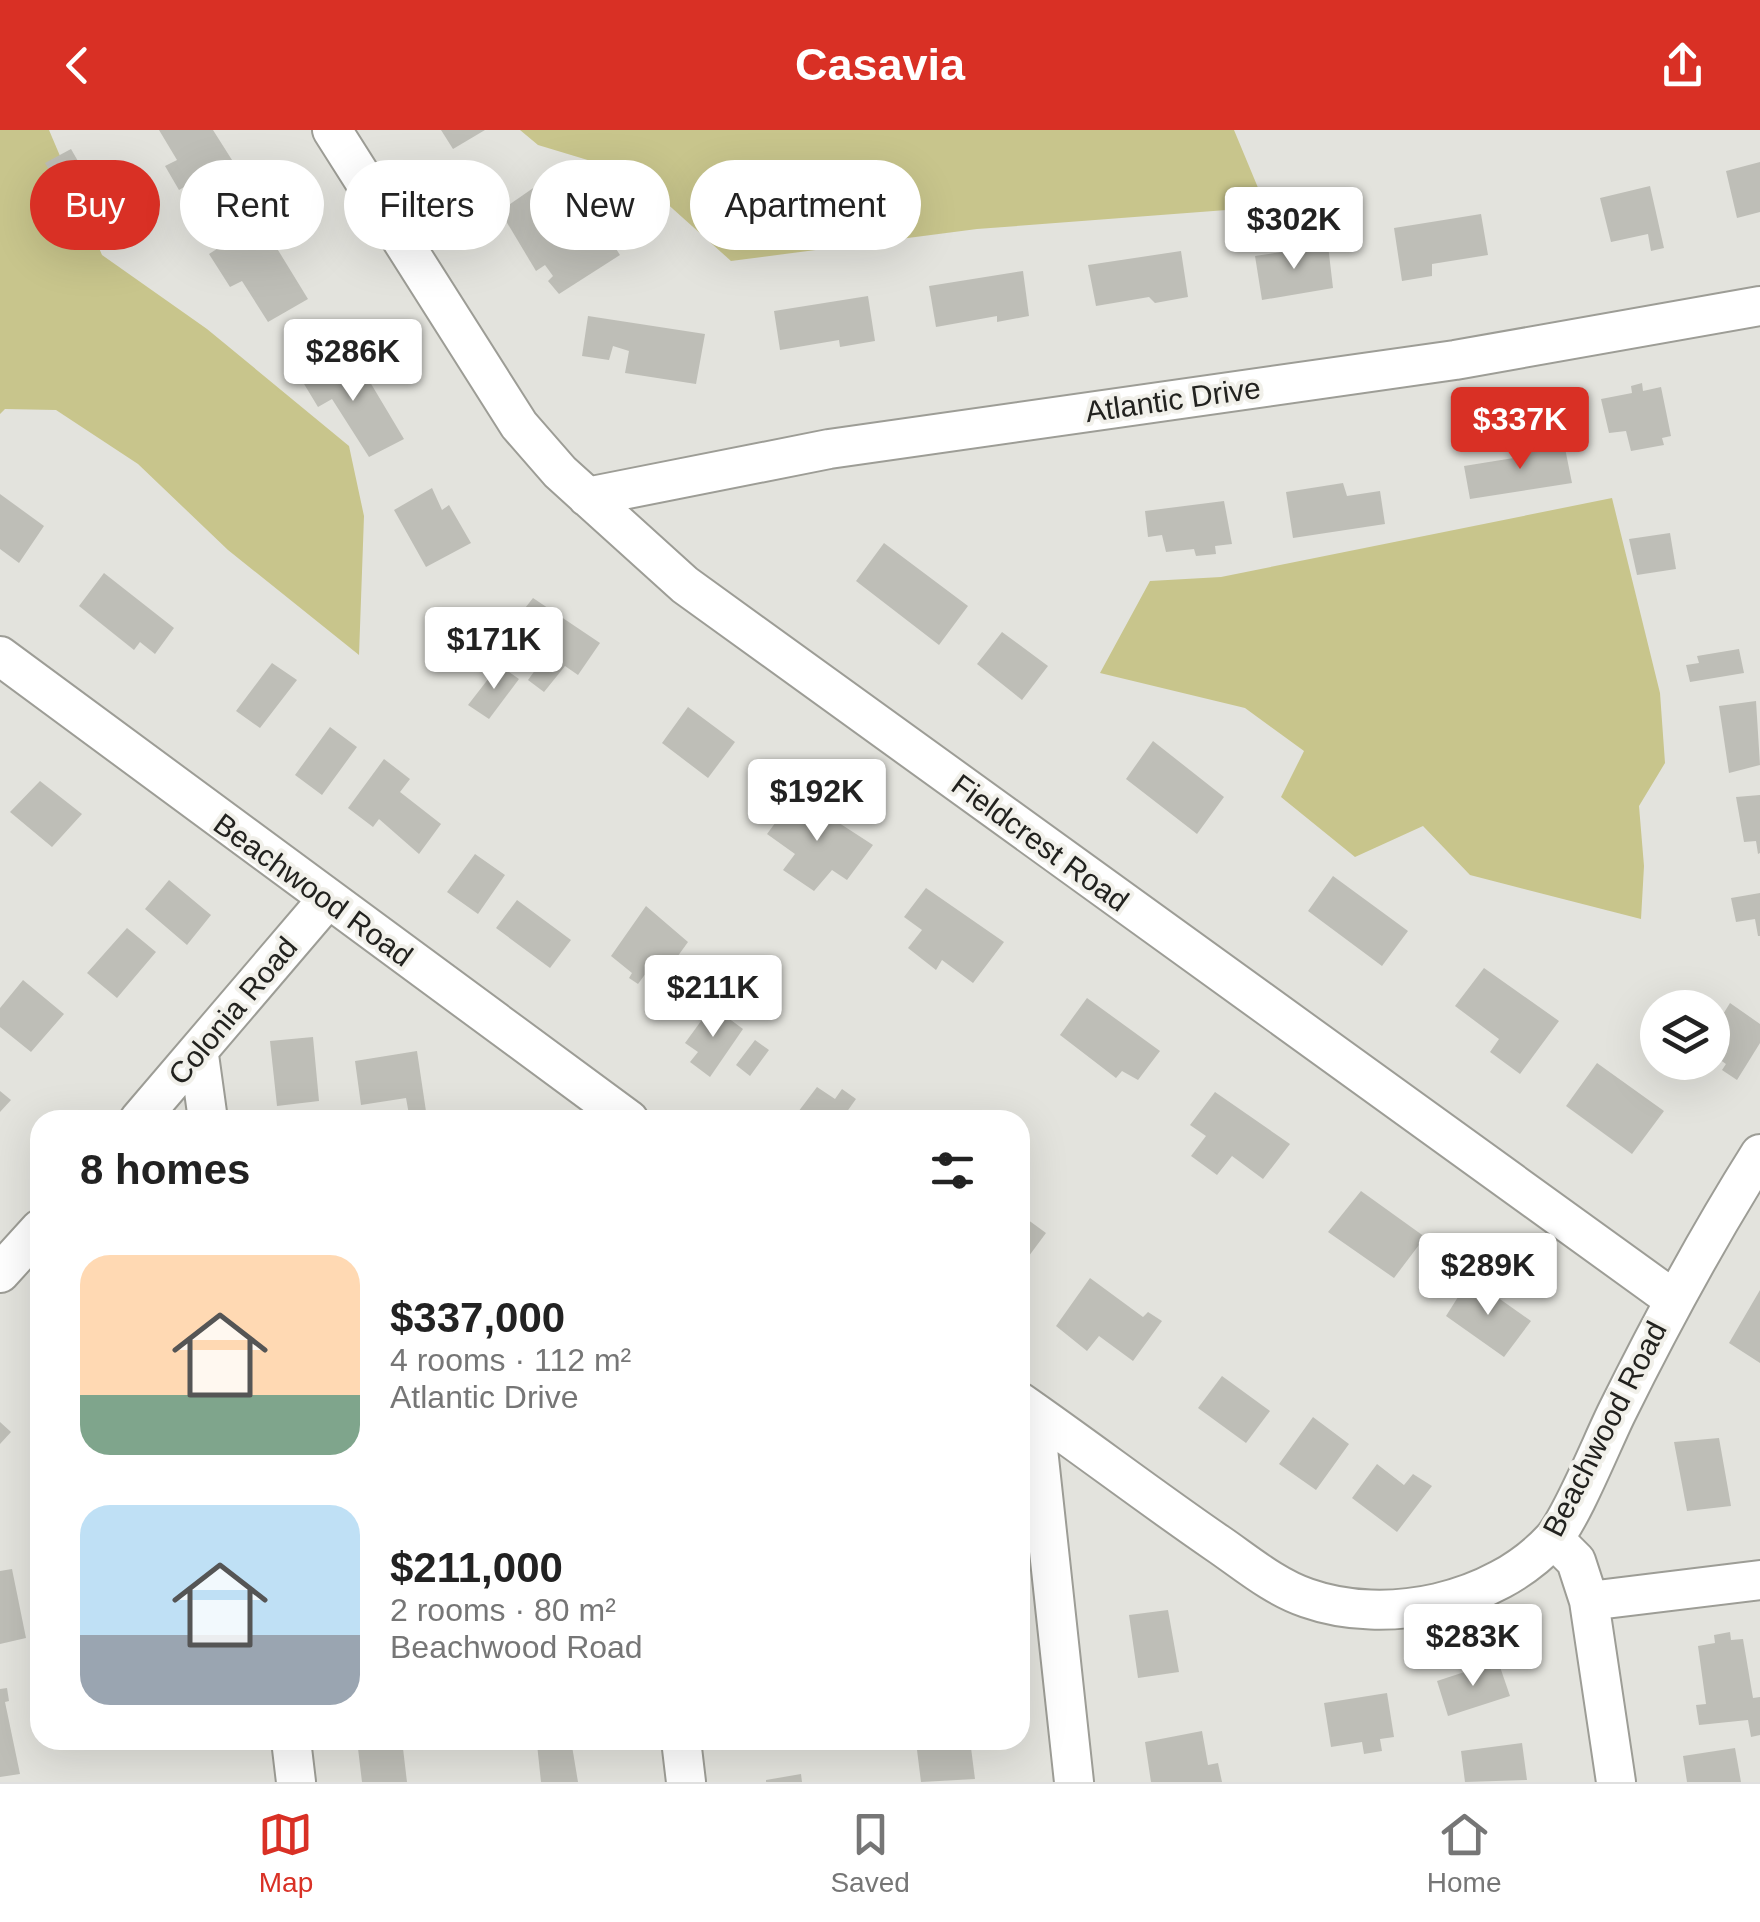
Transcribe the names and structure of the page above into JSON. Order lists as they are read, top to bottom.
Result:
{
  "streets": {
    "street": [
      "Atlantic Drive",
      "Fieldcrest Road",
      "Beachwood Road",
      "Colonia Road"
    ]
  },
  "crossings": [
    ["Atlantic Drive", "Fieldcrest Road"],
    ["Fieldcrest Road", "Beachwood Road"],
    ["Beachwood Road", "Colonia Road"]
  ],
  "page": {
    "header": "Casavia",
    "chip": [
      "Buy",
      "Rent",
      "Filters",
      "New",
      "Apartment"
    ],
    "price": [
      "$302K",
      "$286K",
      "$337K",
      "$171K",
      "$192K",
      "$211K",
      "$289K",
      "$283K"
    ],
    "heading": "8 homes",
    "list": [
      {
        "name": "$337,000",
        "note": "4 rooms · 112 m² · Atlantic Drive"
      },
      {
        "name": "$211,000",
        "note": "2 rooms · 80 m² · Beachwood Road"
      }
    ],
    "tabs": ["Map", "Saved", "Home"]
  }
}
